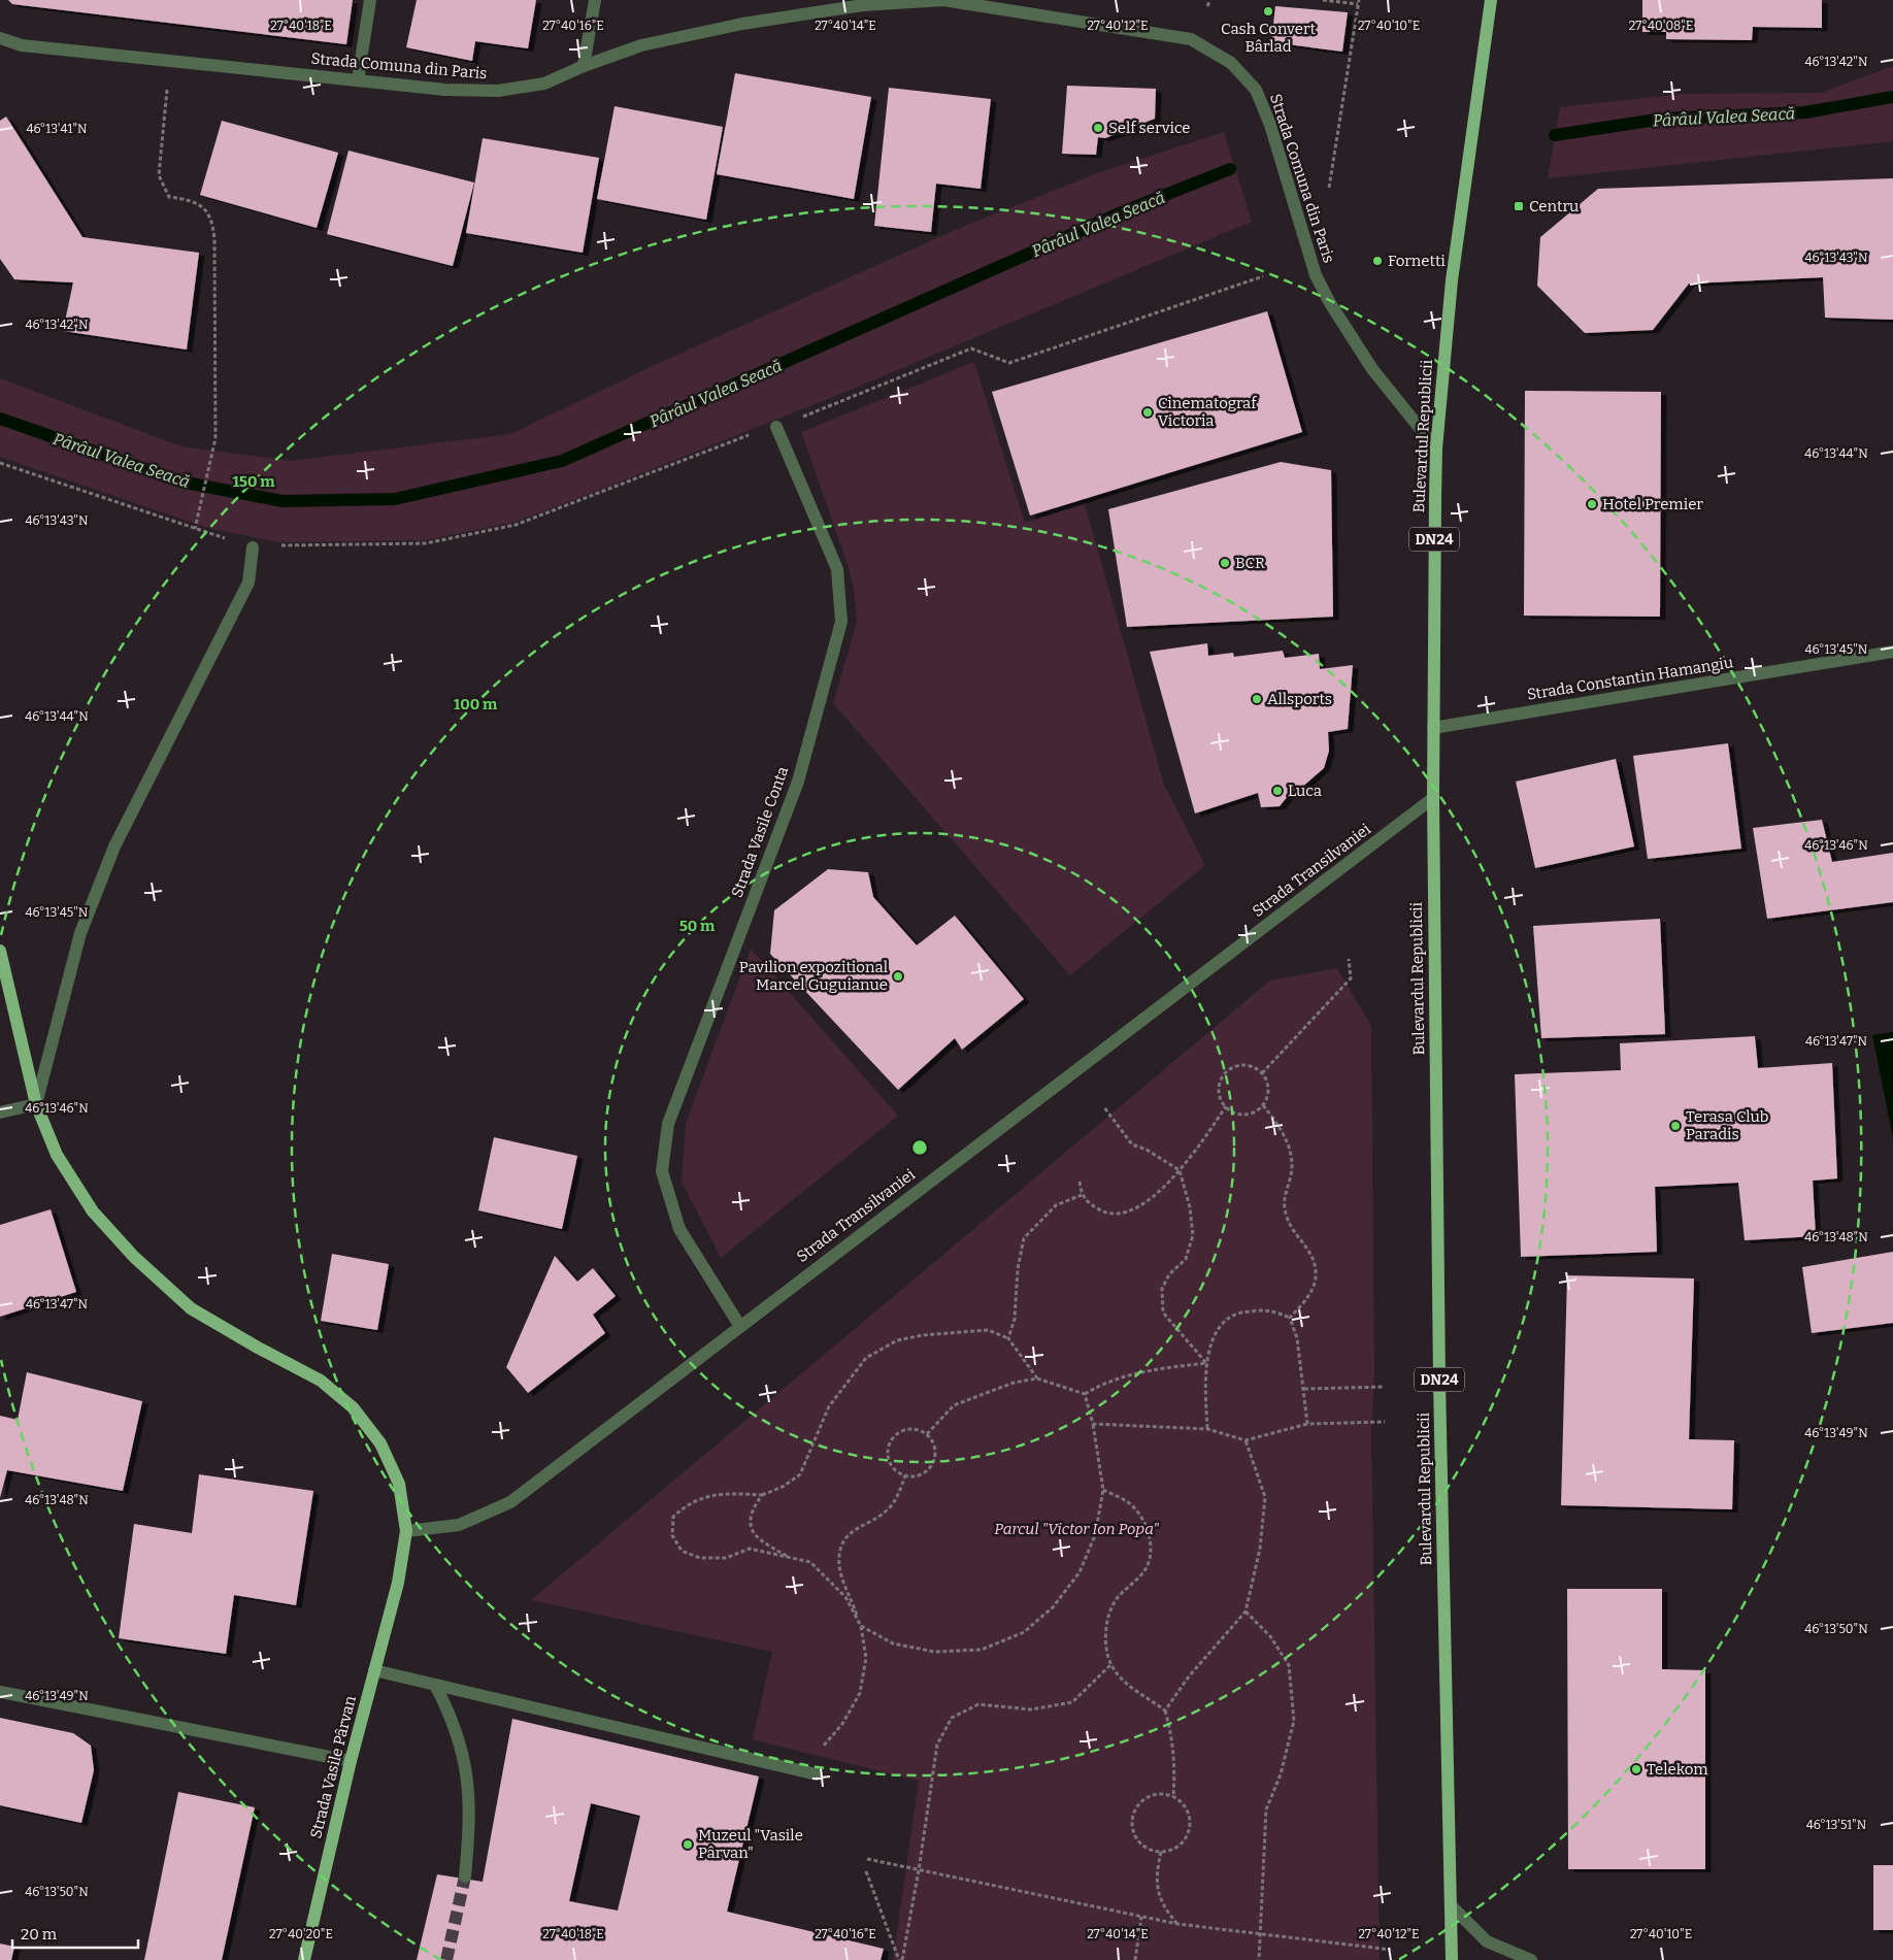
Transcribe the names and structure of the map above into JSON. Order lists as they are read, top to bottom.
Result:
{
  "streets": {
    "main road": ["Bulevardul Republicii", "DN24", "Strada Vasile Pârvan"],
    "street": [
      "Strada Comuna din Paris",
      "Strada Constantin Hamangiu",
      "Strada Vasile Conta",
      "Strada Transilvaniei"
    ]
  },
  "crossings": [
    ["Strada Comuna din Paris", "Bulevardul Republicii"],
    ["Bulevardul Republicii", "Strada Constantin Hamangiu"],
    ["Bulevardul Republicii", "Strada Transilvaniei"],
    ["Strada Vasile Conta", "Strada Transilvaniei"],
    ["Strada Transilvaniei", "Strada Vasile Pârvan"]
  ],
  "water": ["Pârâul Valea Seacă"],
  "parks": ["Parcul \"Victor Ion Popa\""],
  "places": {
    "other": [
      "Cash Convert Bârlad",
      "Self service",
      "Fornetti",
      "Cinematograf Victoria",
      "Hotel Premier",
      "BCR",
      "Allsports",
      "Luca",
      "Pavilion expozitional Marcel Guguianue",
      "Terasa Club Paradis",
      "Telekom",
      "Muzeul \"Vasile Pârvan\""
    ],
    "transit": ["Centru"]
  },
  "scale_bar": "20 m",
  "coordinates": [
    "27°40'18\"E",
    "27°40'16\"E",
    "27°40'14\"E",
    "27°40'12\"E",
    "27°40'10\"E",
    "27°40'08\"E",
    "46°13'42\"N",
    "46°13'41\"N",
    "46°13'43\"N",
    "46°13'44\"N",
    "46°13'45\"N",
    "46°13'46\"N",
    "46°13'47\"N",
    "46°13'48\"N",
    "46°13'49\"N",
    "46°13'50\"N",
    "46°13'51\"N",
    "27°40'20\"E"
  ],
  "rings": ["150 m", "100 m", "50 m"]
}
